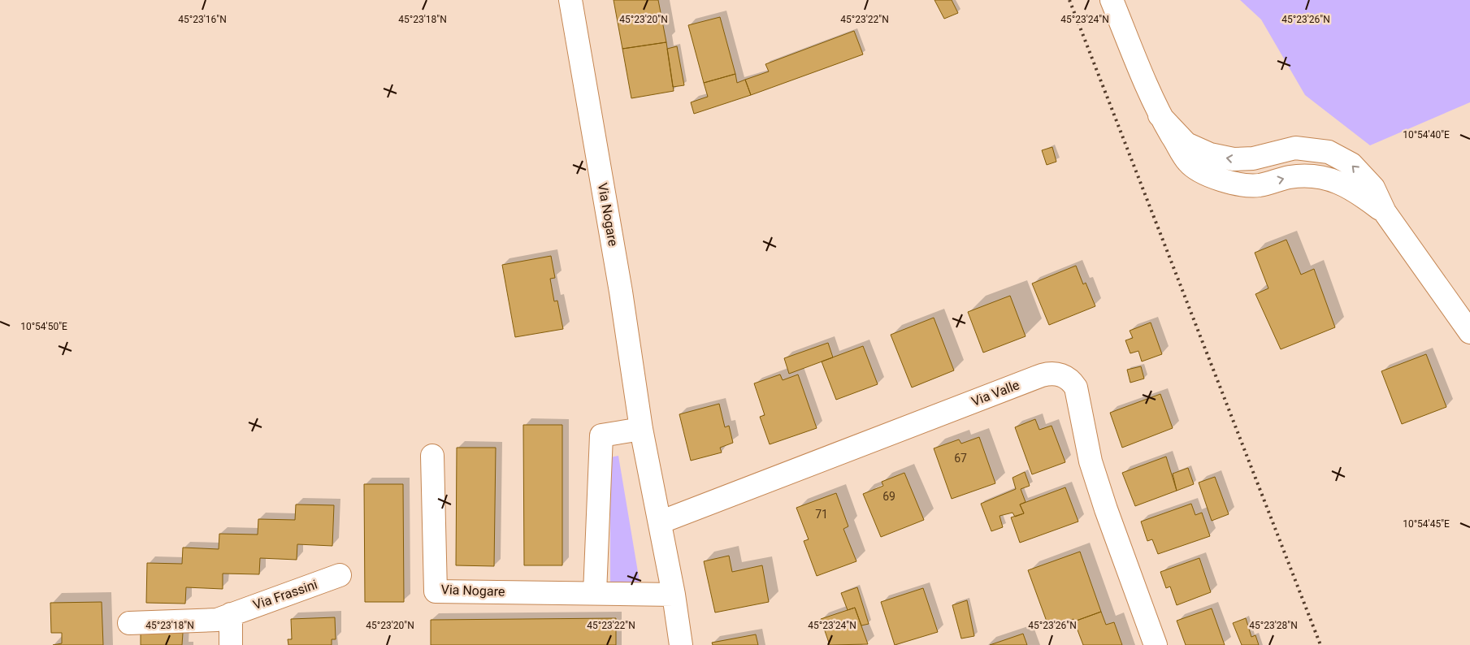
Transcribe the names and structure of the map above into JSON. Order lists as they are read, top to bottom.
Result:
{
  "streets": {
    "street": ["Via Nogare", "Via Valle", "Via Frassini"]
  },
  "crossings": [
    ["Via Nogare", "Via Valle"]
  ],
  "house_numbers": ["67", "69", "71"],
  "coordinates": [
    "45°23'16\"N",
    "45°23'18\"N",
    "45°23'20\"N",
    "45°23'22\"N",
    "45°23'24\"N",
    "45°23'26\"N",
    "10°54'40\"E",
    "10°54'50\"E",
    "10°54'45\"E",
    "45°23'28\"N"
  ]
}
